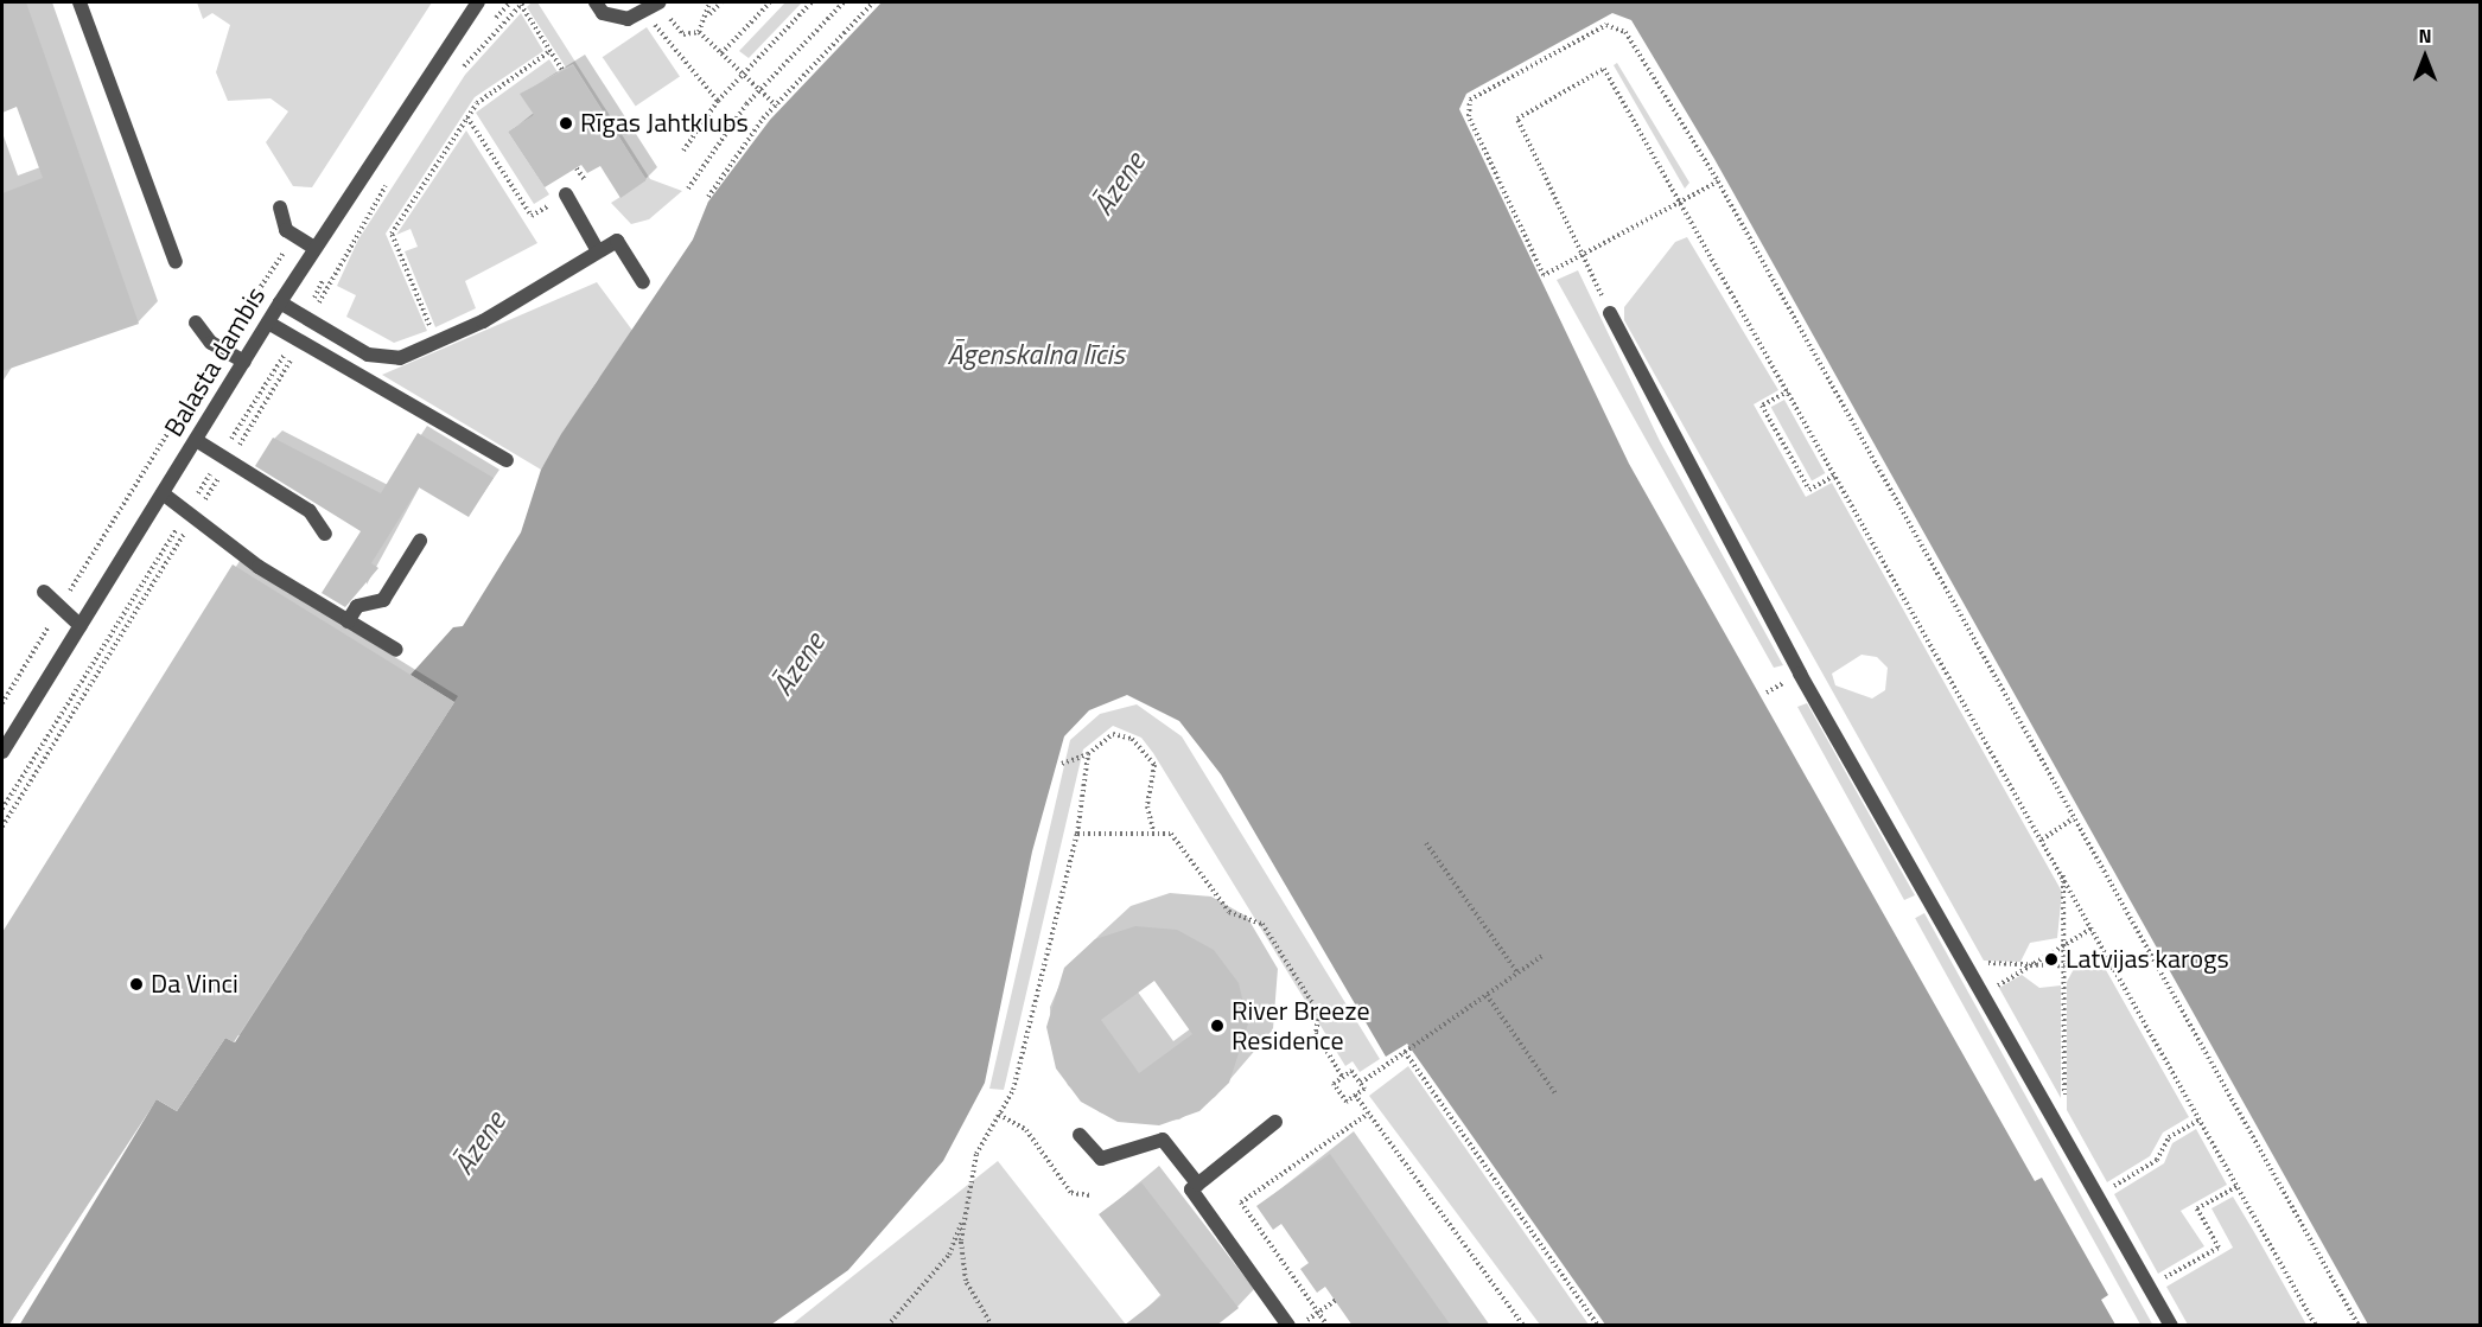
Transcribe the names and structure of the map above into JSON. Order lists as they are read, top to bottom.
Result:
{
  "streets": {
    "street": ["Balasta dambis"]
  },
  "water": ["Āzene", "Āgenskalna līcis"],
  "places": [
    "Rīgas Jahtklubs",
    "Latvijas karogs",
    "Da Vinci",
    "River Breeze Residence"
  ],
  "north": "top"
}
